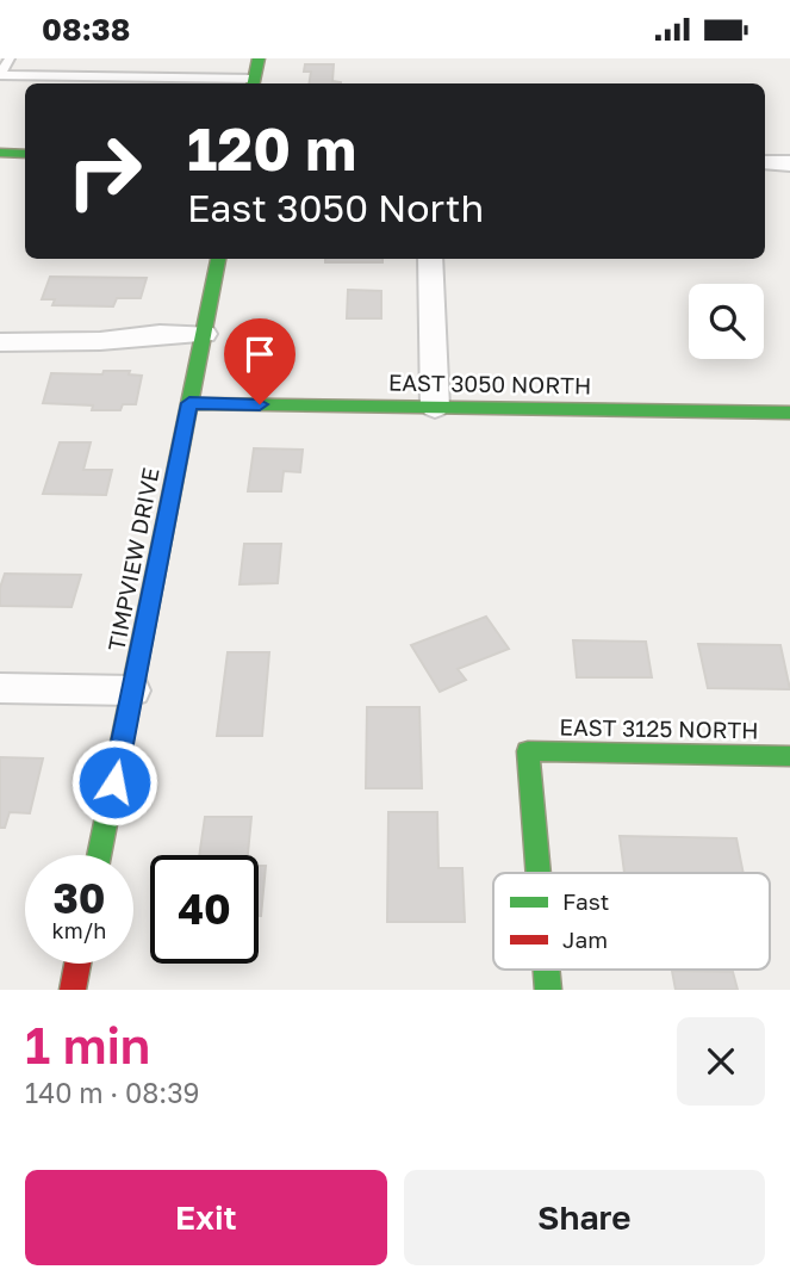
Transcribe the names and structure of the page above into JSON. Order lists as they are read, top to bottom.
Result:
{
  "streets": {
    "street": ["EAST 3050 NORTH", "TIMPVIEW DRIVE", "EAST 3125 NORTH"]
  },
  "crossings": [
    ["EAST 3050 NORTH", "TIMPVIEW DRIVE"]
  ],
  "legend": ["Fast", "Jam"],
  "page": {
    "status": "08:38",
    "turn": ["120 m", "East 3050 North"],
    "speed": "30 km/h",
    "limit": "40",
    "heading": ["1 min", "140 m · 08:39"],
    "buttons": ["Exit", "Share"]
  }
}
